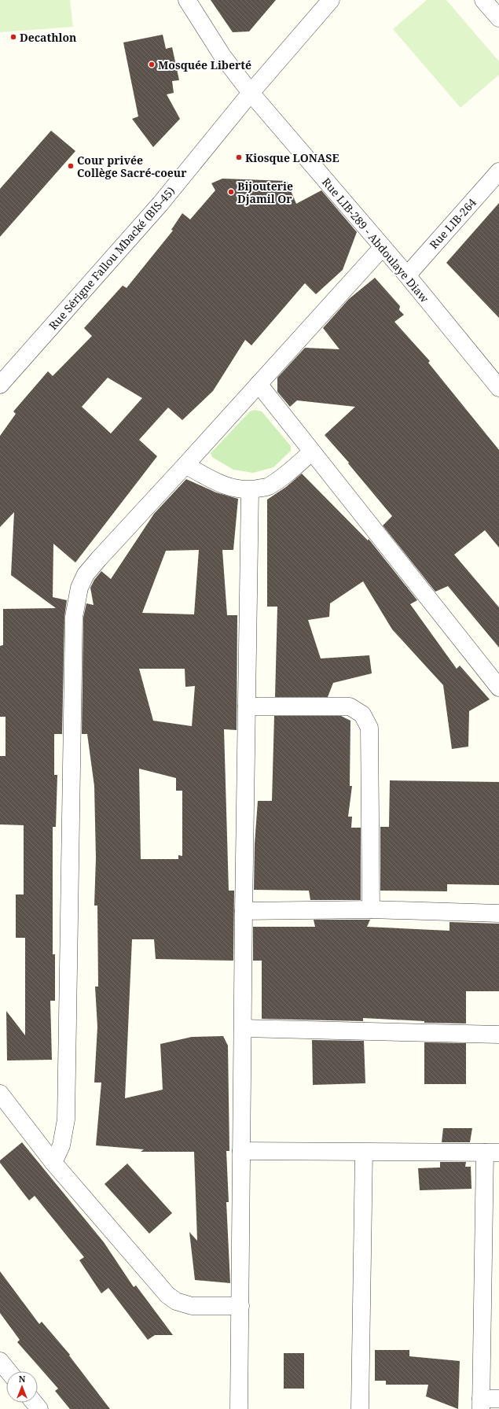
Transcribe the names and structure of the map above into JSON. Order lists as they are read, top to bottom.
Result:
{
  "streets": {
    "street": ["Rue LIB-264", "Rue LIB-289 - Abdoulaye Diaw", "Rue Sérigne Fallou Mbacké (BIS-45)"]
  },
  "crossings": [
    ["Rue LIB-264", "Rue LIB-289 - Abdoulaye Diaw"],
    ["Rue LIB-289 - Abdoulaye Diaw", "Rue Sérigne Fallou Mbacké (BIS-45)"]
  ],
  "places": [
    "Decathlon",
    "Mosquée Liberté",
    "Kiosque LONASE",
    "Cour privée Collège Sacré-coeur",
    "Bijouterie Djamil Or"
  ],
  "north": "top"
}
